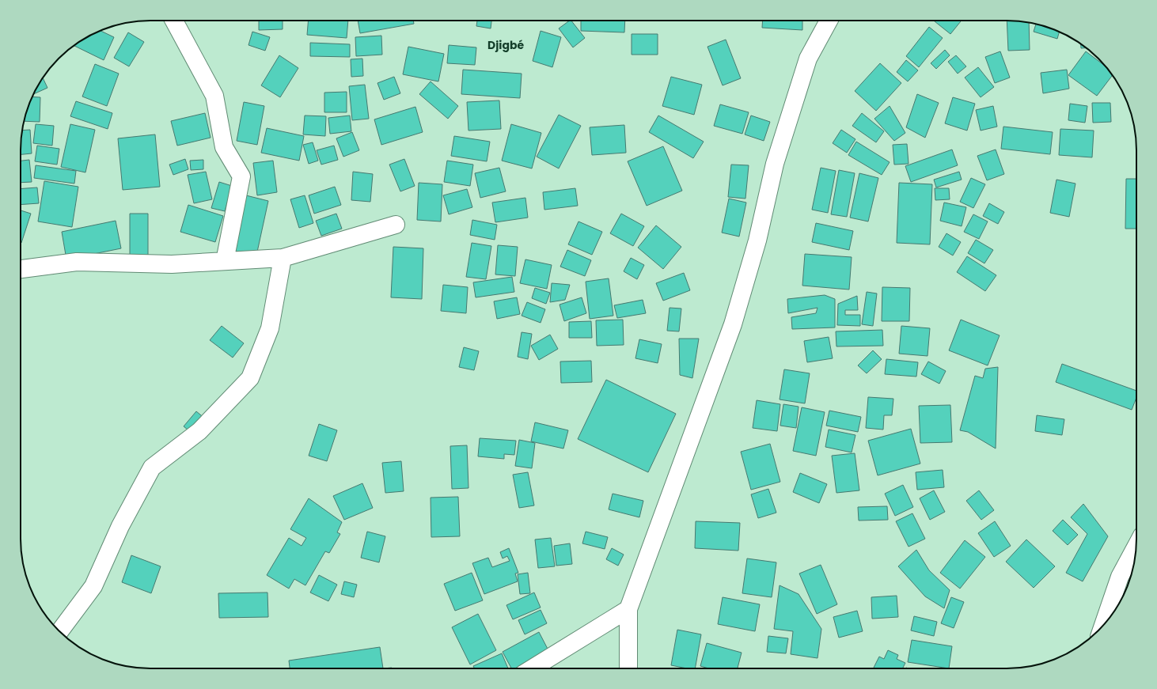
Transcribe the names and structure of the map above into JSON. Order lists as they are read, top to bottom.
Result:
{
  "districts": ["Djigbé"]
}
